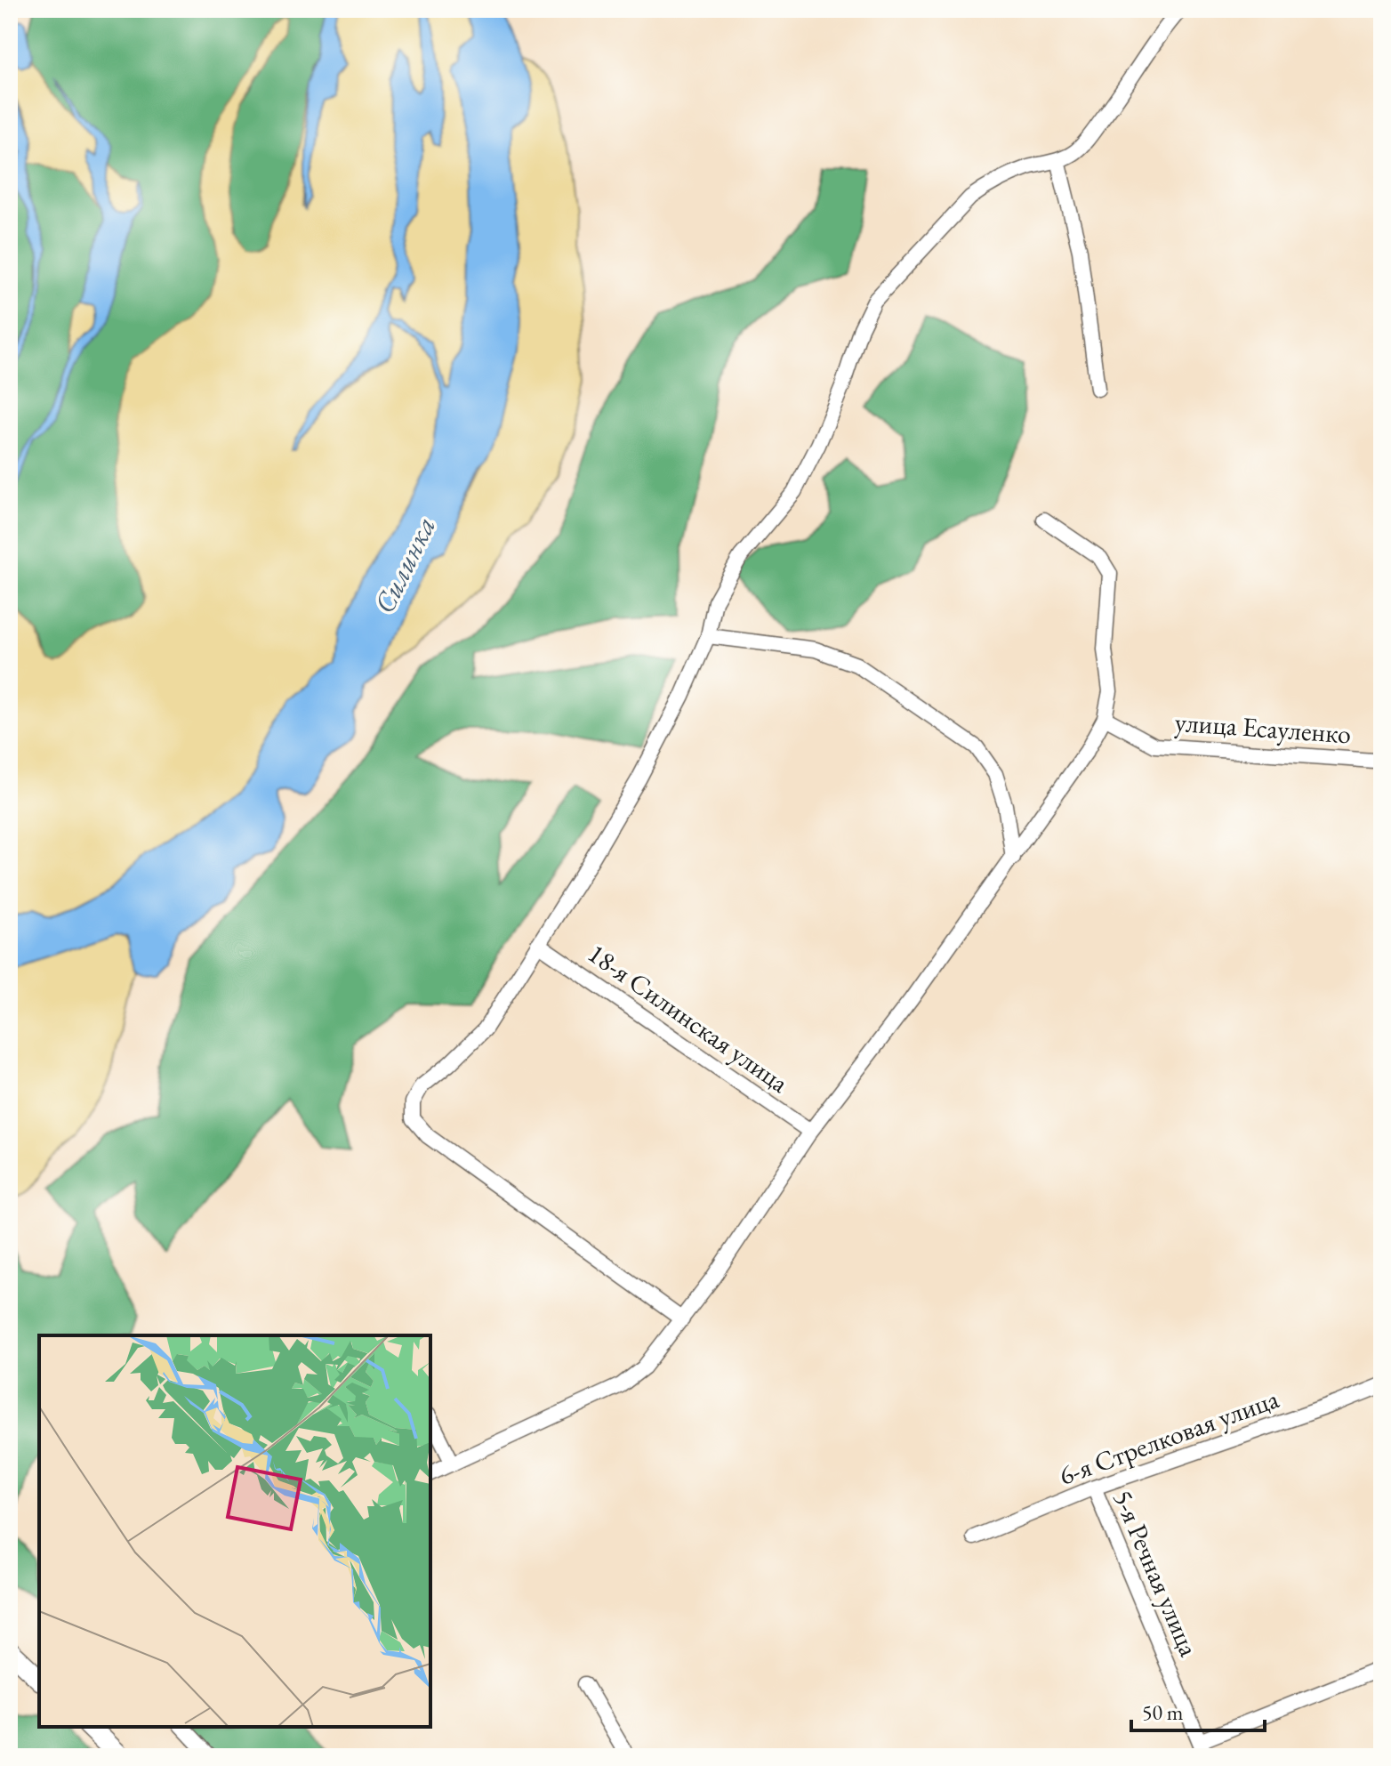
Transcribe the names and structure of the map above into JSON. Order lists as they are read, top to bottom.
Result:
{
  "streets": {
    "street": [
      "улица Есауленко",
      "18-я Силинская улица",
      "6-я Стрелковая улица",
      "5-я Речная улица"
    ]
  },
  "crossings": [
    ["6-я Стрелковая улица", "5-я Речная улица"]
  ],
  "water": ["Силинка"],
  "scale_bar": "50 m"
}
